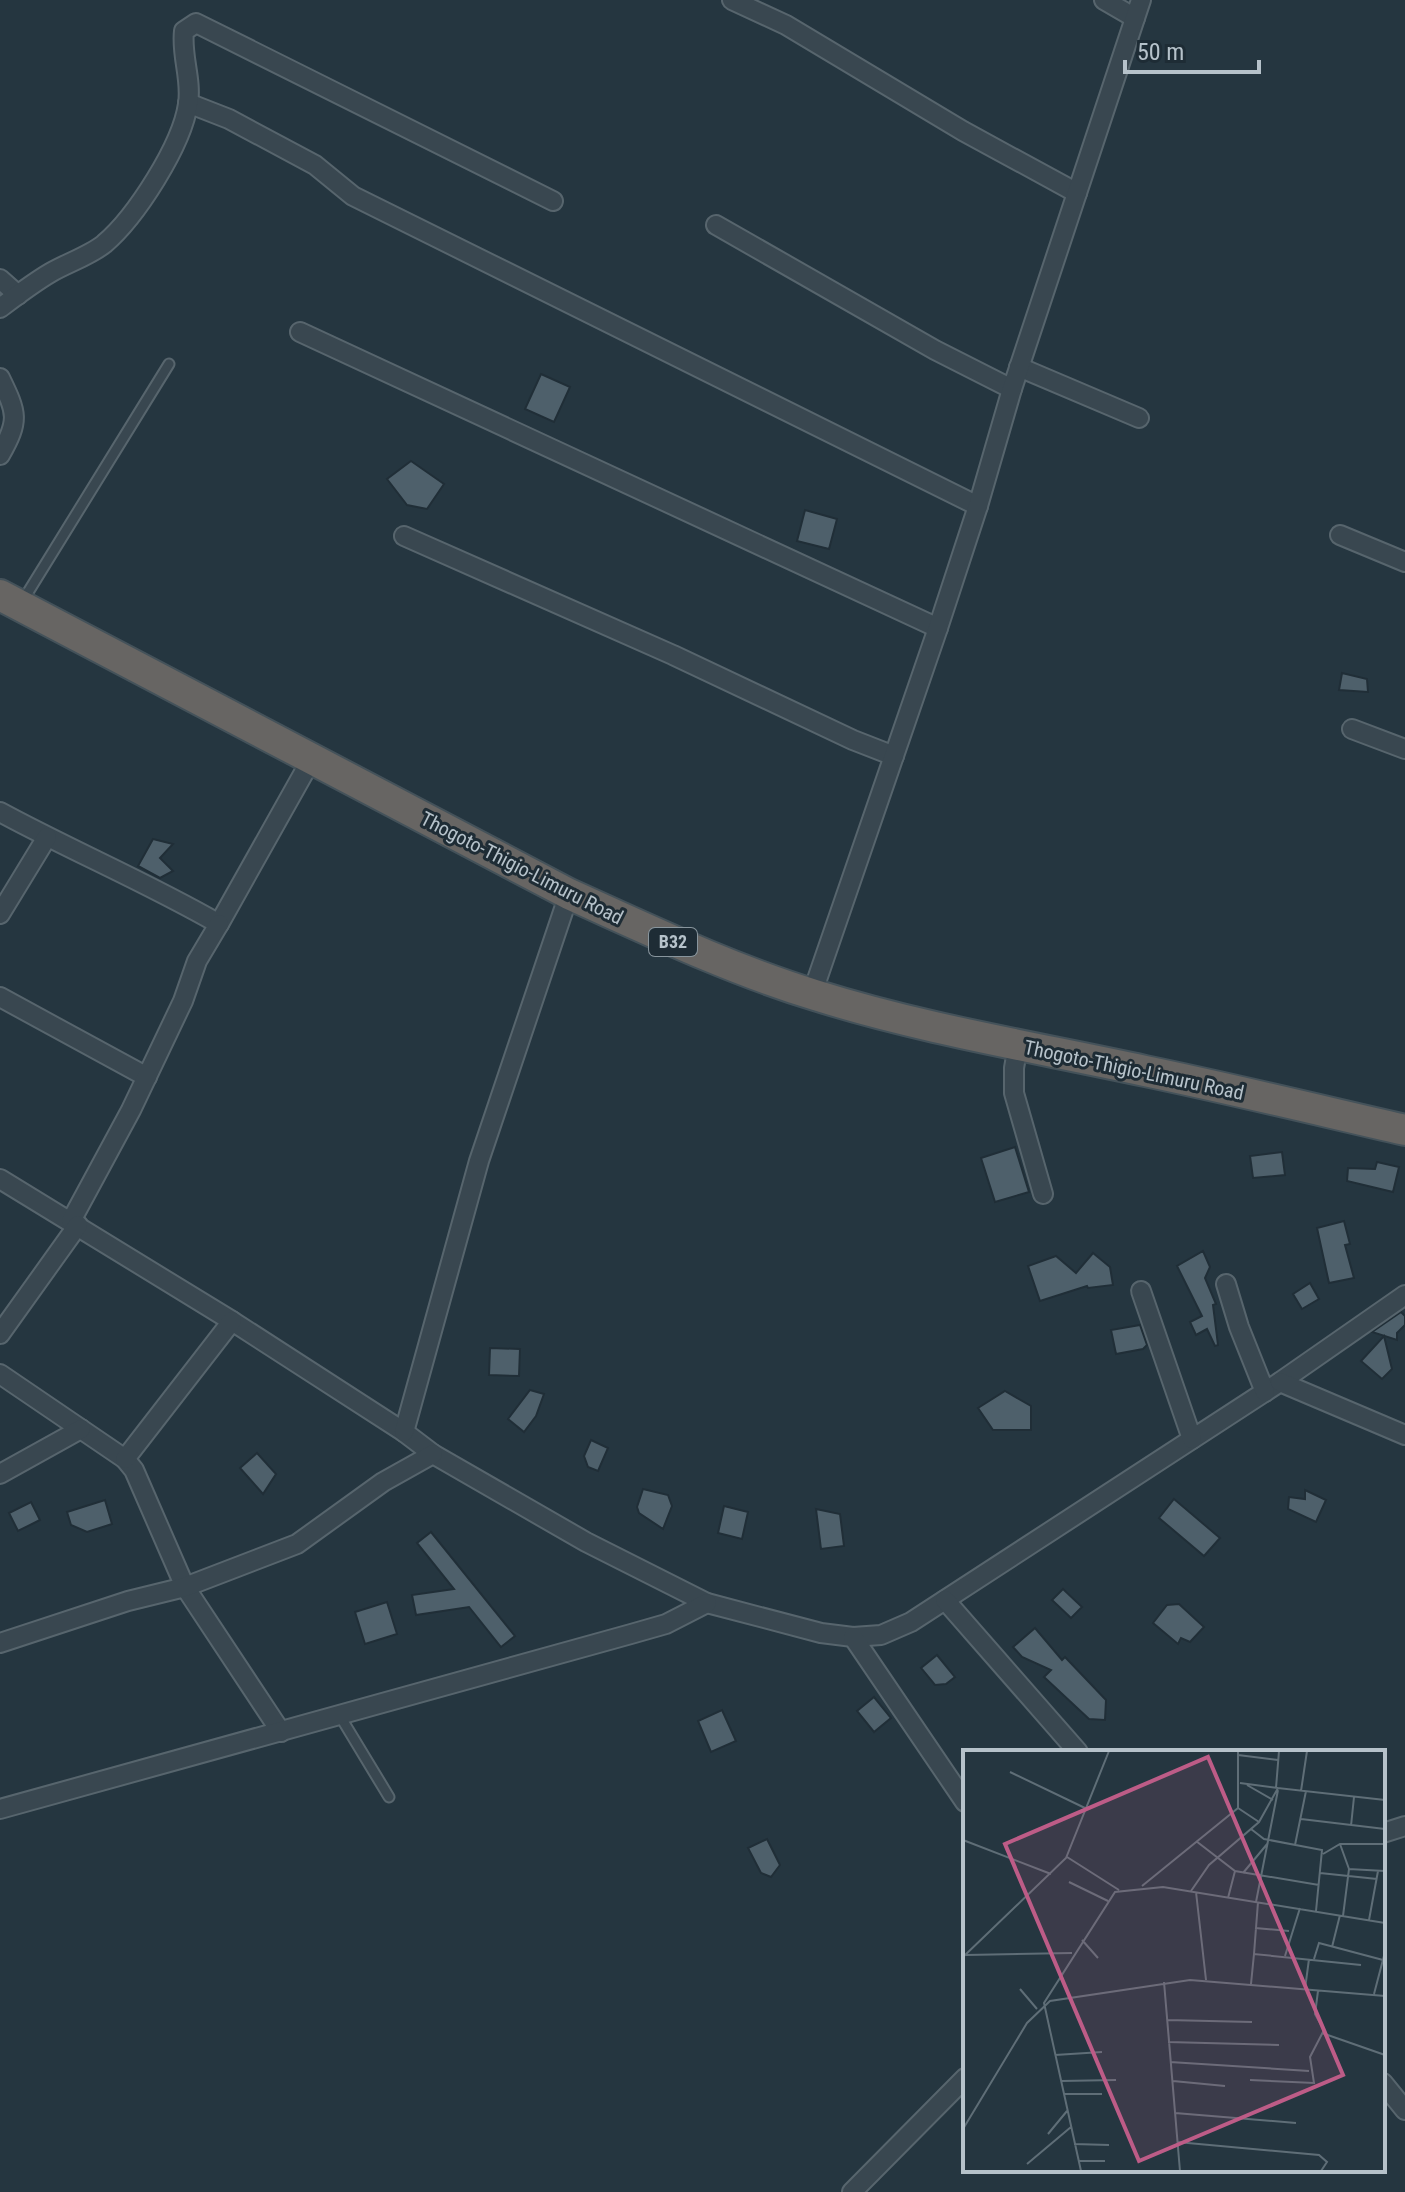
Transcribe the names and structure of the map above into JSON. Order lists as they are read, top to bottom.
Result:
{
  "streets": {
    "highway": ["Thogoto-Thigio-Limuru Road", "B32"]
  },
  "scale_bar": "50 m"
}
